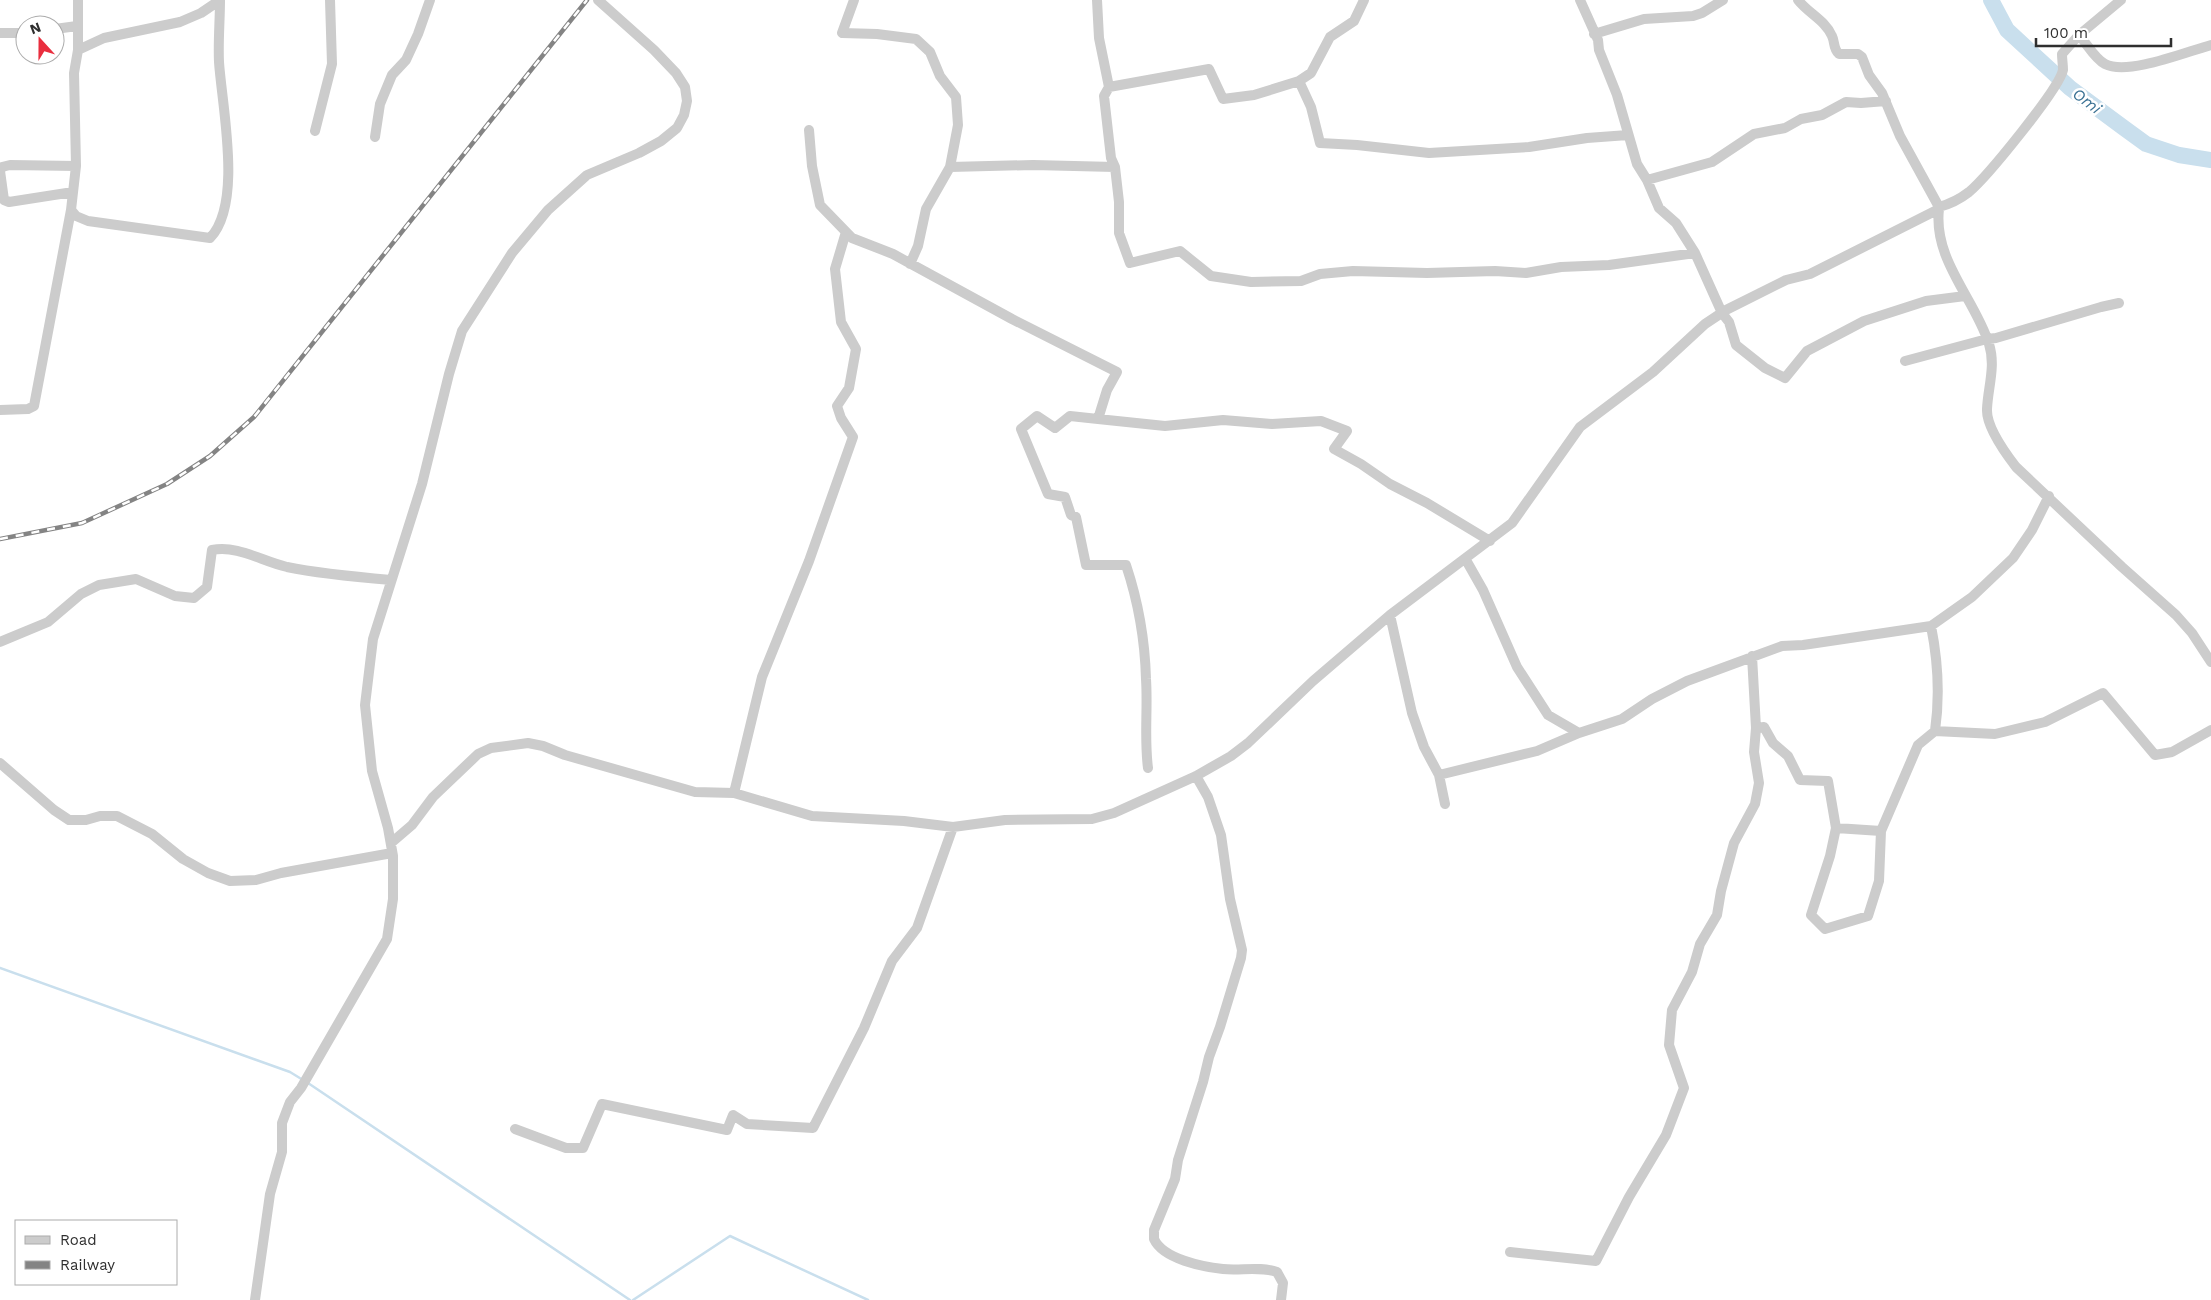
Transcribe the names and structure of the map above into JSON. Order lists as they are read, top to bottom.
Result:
{
  "water": ["Omi"],
  "legend": ["Road", "Railway"],
  "scale_bar": "100 m",
  "north": "top"
}
